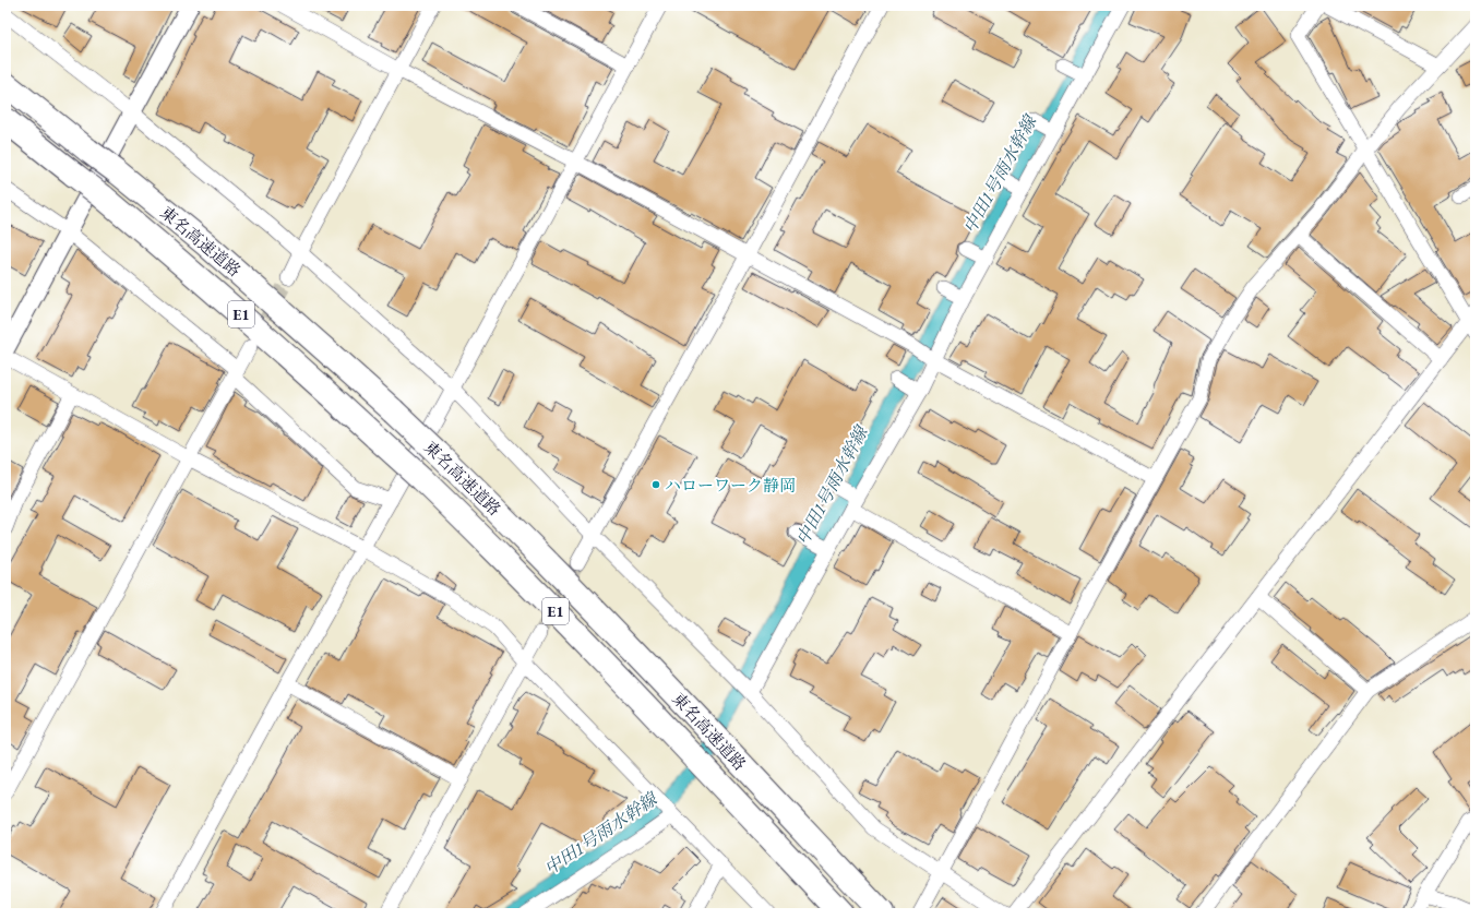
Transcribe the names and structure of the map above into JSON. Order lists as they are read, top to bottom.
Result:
{
  "streets": {
    "highway": ["東名高速道路", "E1"]
  },
  "water": ["中田1号雨水幹線"],
  "places": ["ハローワーク静岡"]
}
